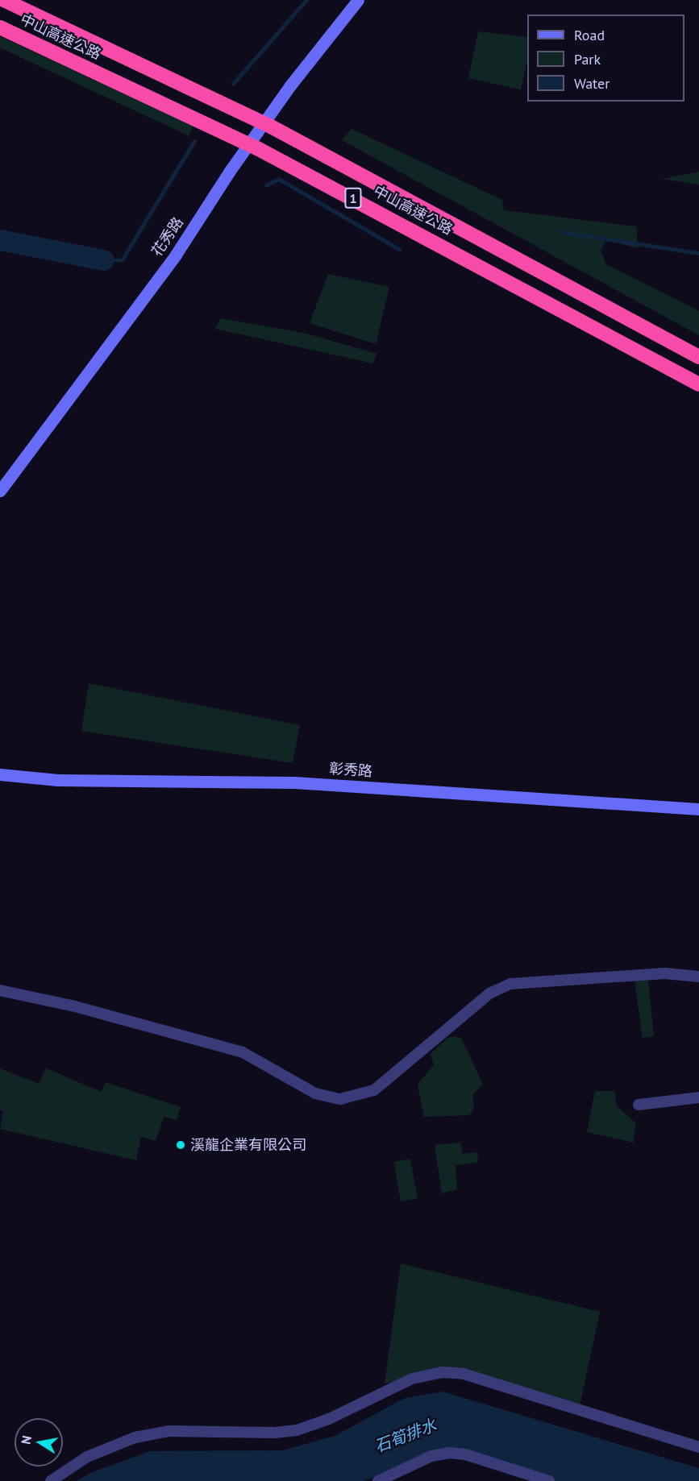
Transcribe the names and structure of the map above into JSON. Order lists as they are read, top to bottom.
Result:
{
  "streets": {
    "highway": ["中山高速公路", "1"],
    "street": ["花秀路", "彰秀路"]
  },
  "water": ["石筍排水"],
  "places": ["溪龍企業有限公司"],
  "legend": ["Road", "Park", "Water"],
  "north": "left"
}
